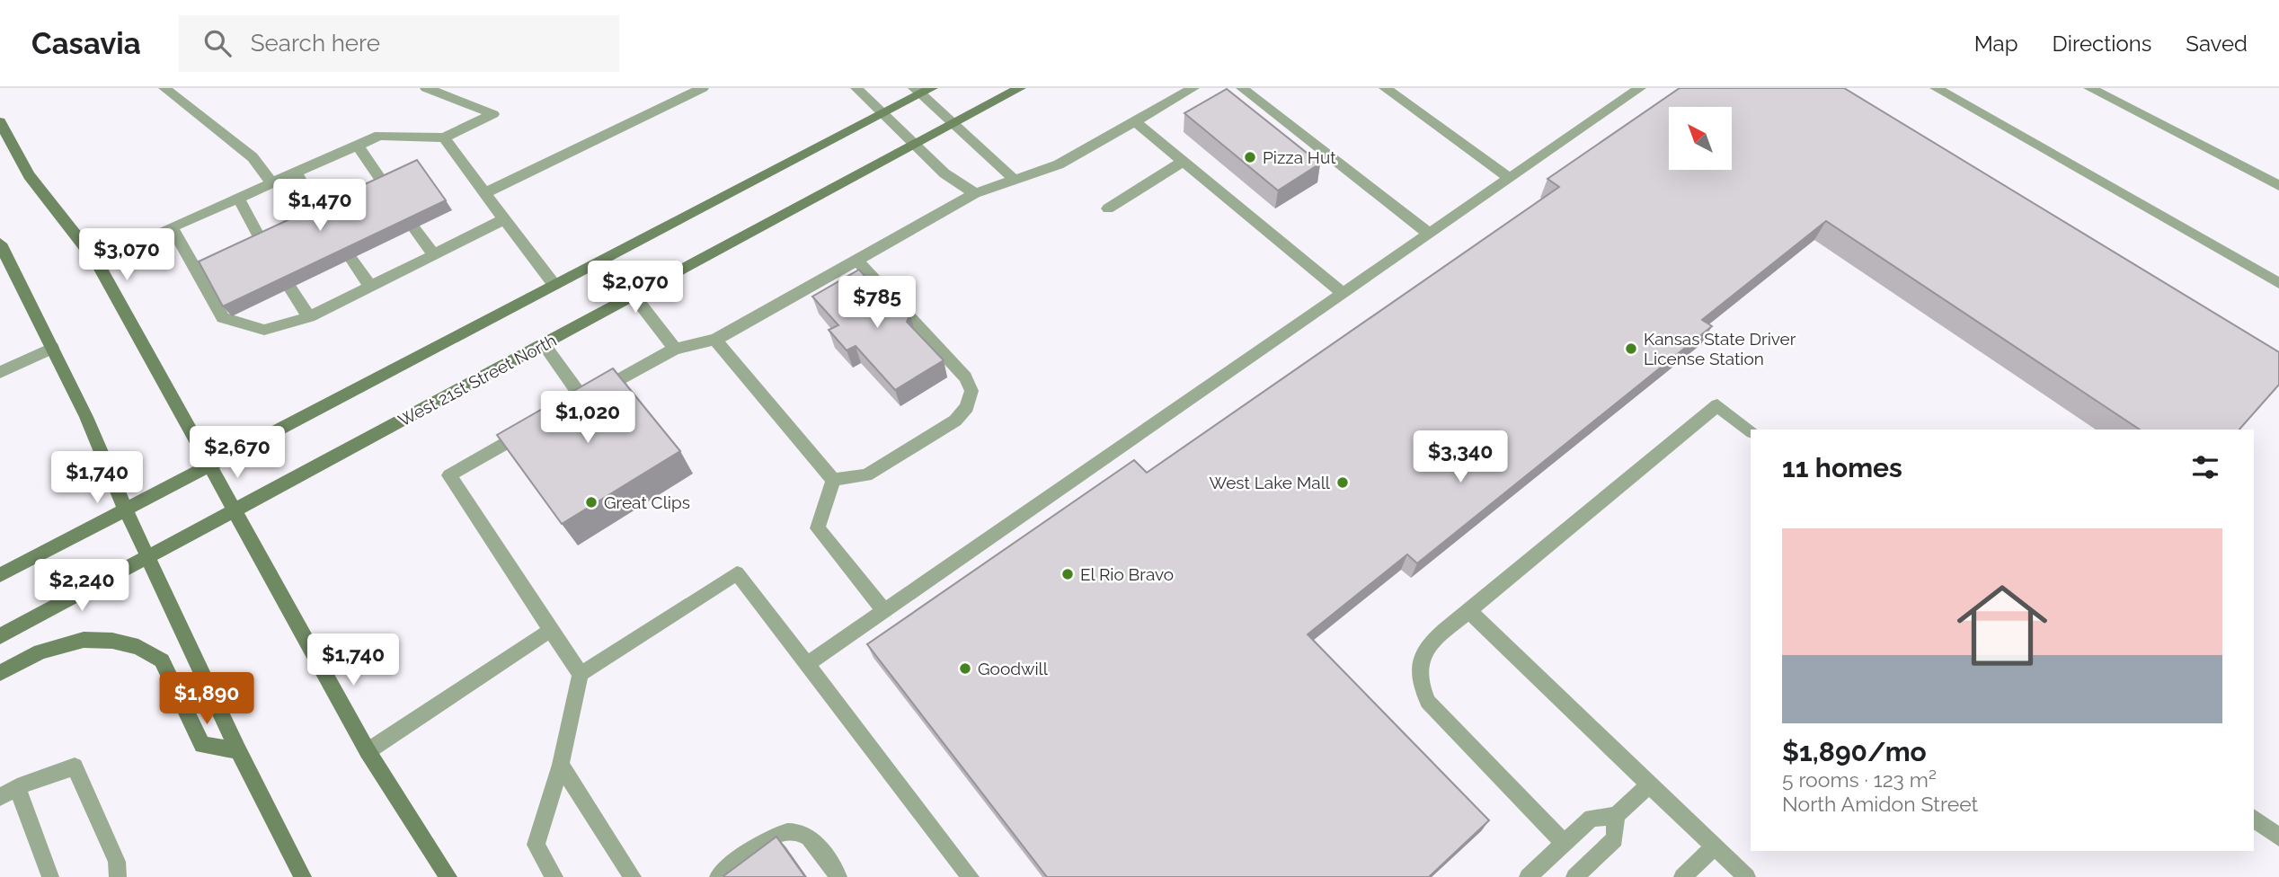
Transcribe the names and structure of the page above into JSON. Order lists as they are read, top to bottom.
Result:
{
  "streets": {
    "main road": ["West 21st Street North"]
  },
  "places": [
    "Pizza Hut",
    "Kansas State Driver License Station",
    "West Lake Mall",
    "Great Clips",
    "El Rio Bravo",
    "Goodwill"
  ],
  "north": "top left",
  "page": {
    "header": "Casavia",
    "search": "Search here",
    "nav": ["Map", "Directions", "Saved"],
    "price": [
      "$1,470",
      "$3,070",
      "$2,070",
      "$785",
      "$1,020",
      "$2,670",
      "$3,340",
      "$1,740",
      "$2,240",
      "$1,740",
      "$1,890"
    ],
    "heading": "11 homes",
    "list": [
      {
        "name": "$1,890/mo",
        "note": "5 rooms · 123 m² · North Amidon Street"
      }
    ]
  }
}
